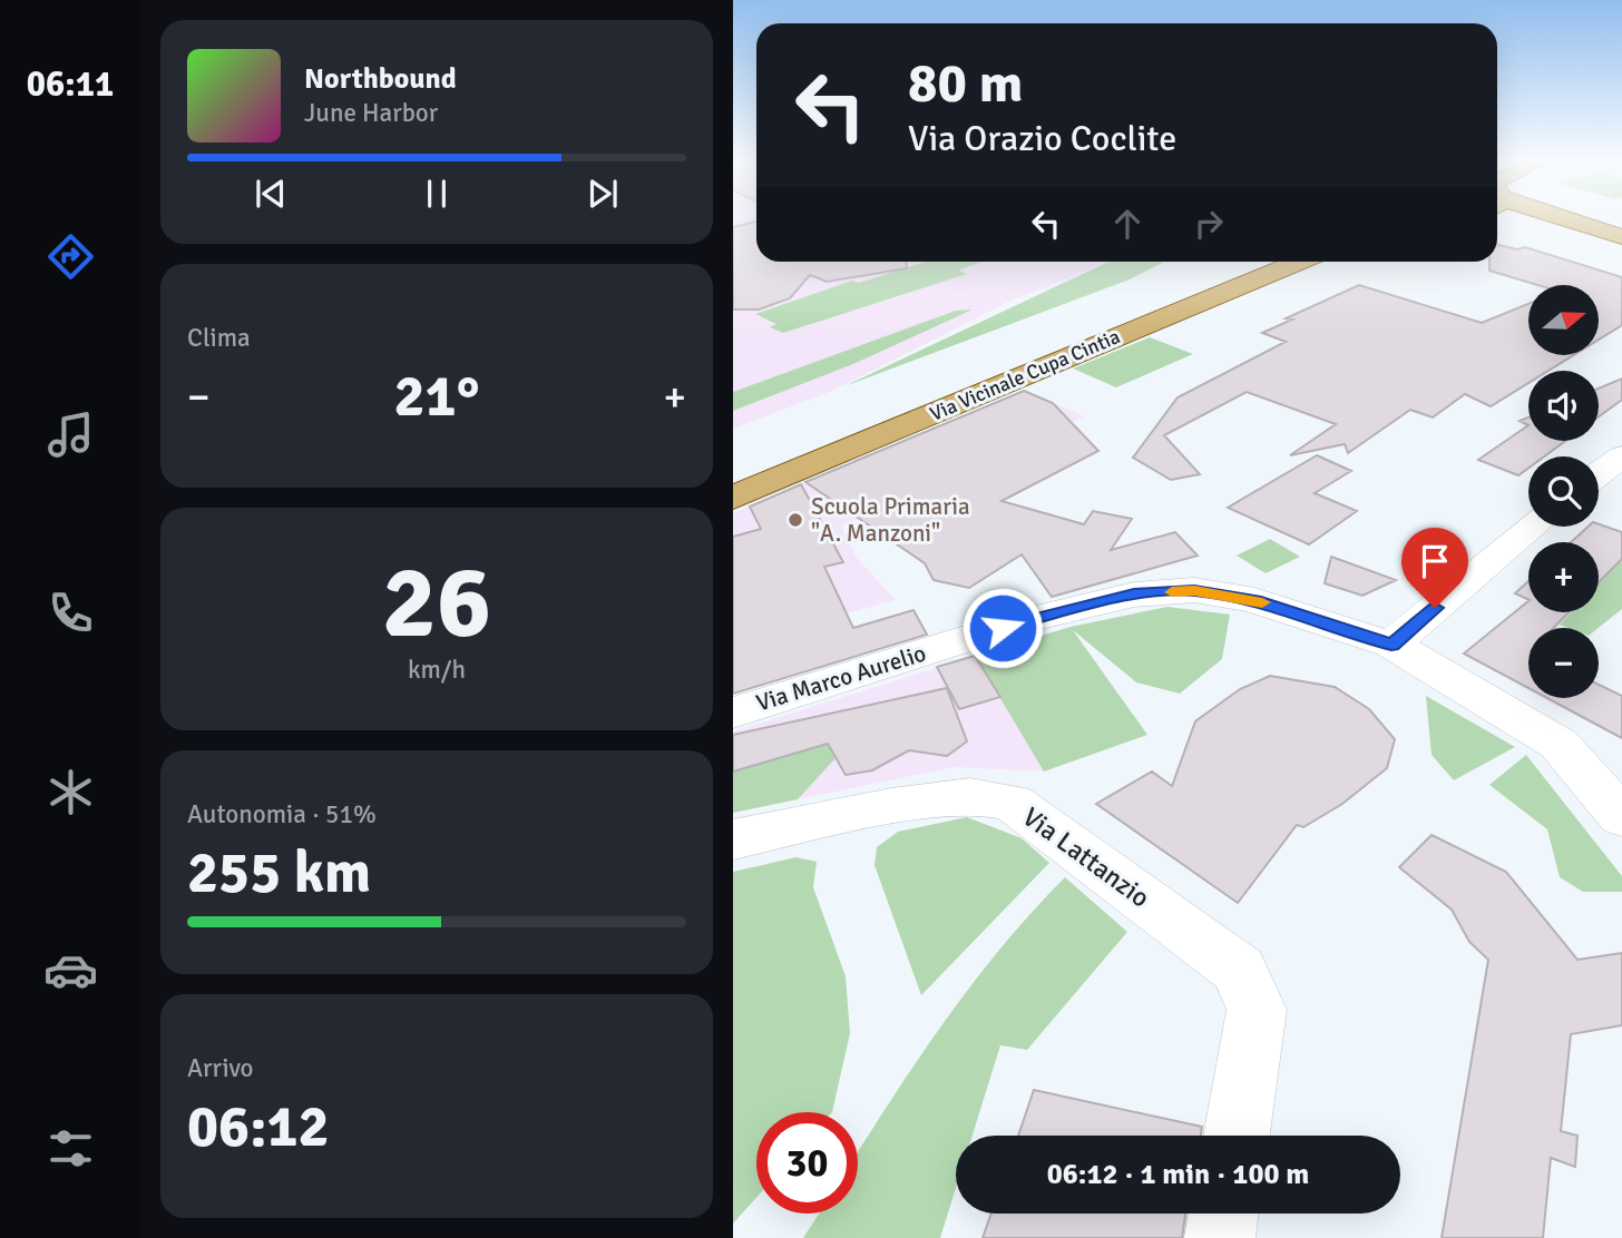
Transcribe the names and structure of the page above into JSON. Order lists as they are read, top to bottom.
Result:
{
  "streets": {
    "main road": ["Via Vicinale Cupa Cintia"],
    "street": ["Via Marco Aurelio", "Via Lattanzio"]
  },
  "places": ["Scuola Primaria \"A. Manzoni\""],
  "north": "right",
  "page": {
    "tabs": "06:11",
    "turn": ["80 m", "Via Orazio Coclite"],
    "song": ["Northbound", "June Harbor"],
    "tile": [
      "Clima",
      ["26", "km/h"],
      ["Autonomia · 51%", "255 km"],
      ["Arrivo", "06:12"]
    ],
    "map_buttons": ["+", "−"],
    "heat": ["−", "21°", "+"],
    "limit": "30",
    "trip": "06:12 · 1 min · 100 m"
  }
}
